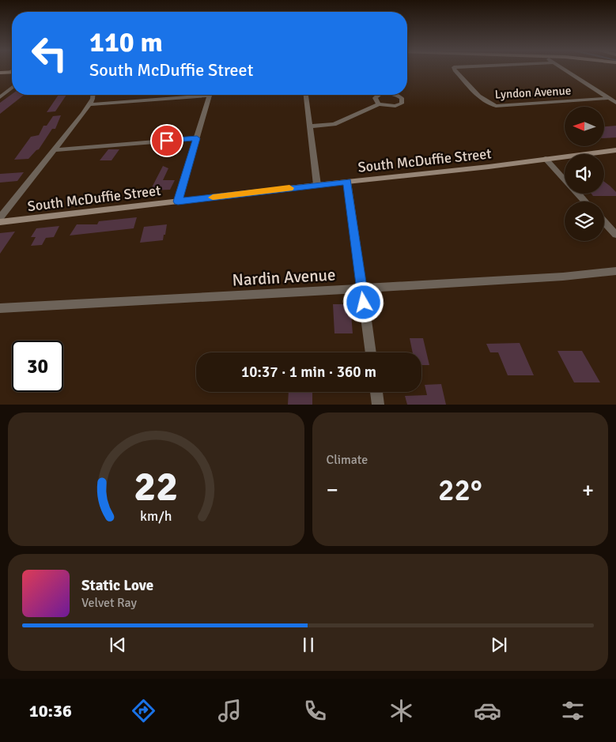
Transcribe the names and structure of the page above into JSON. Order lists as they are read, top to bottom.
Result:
{
  "streets": {
    "street": ["Lyndon Avenue", "South McDuffie Street", "Nardin Avenue"]
  },
  "north": "left",
  "page": {
    "turn": ["110 m", "South McDuffie Street"],
    "limit": "30",
    "trip": "10:37 · 1 min · 360 m",
    "tile": "Climate",
    "heat": ["−", "22°", "+"],
    "song": ["Static Love", "Velvet Ray"],
    "tabs": "10:36",
    "gauge": ["22", "km/h"]
  }
}
